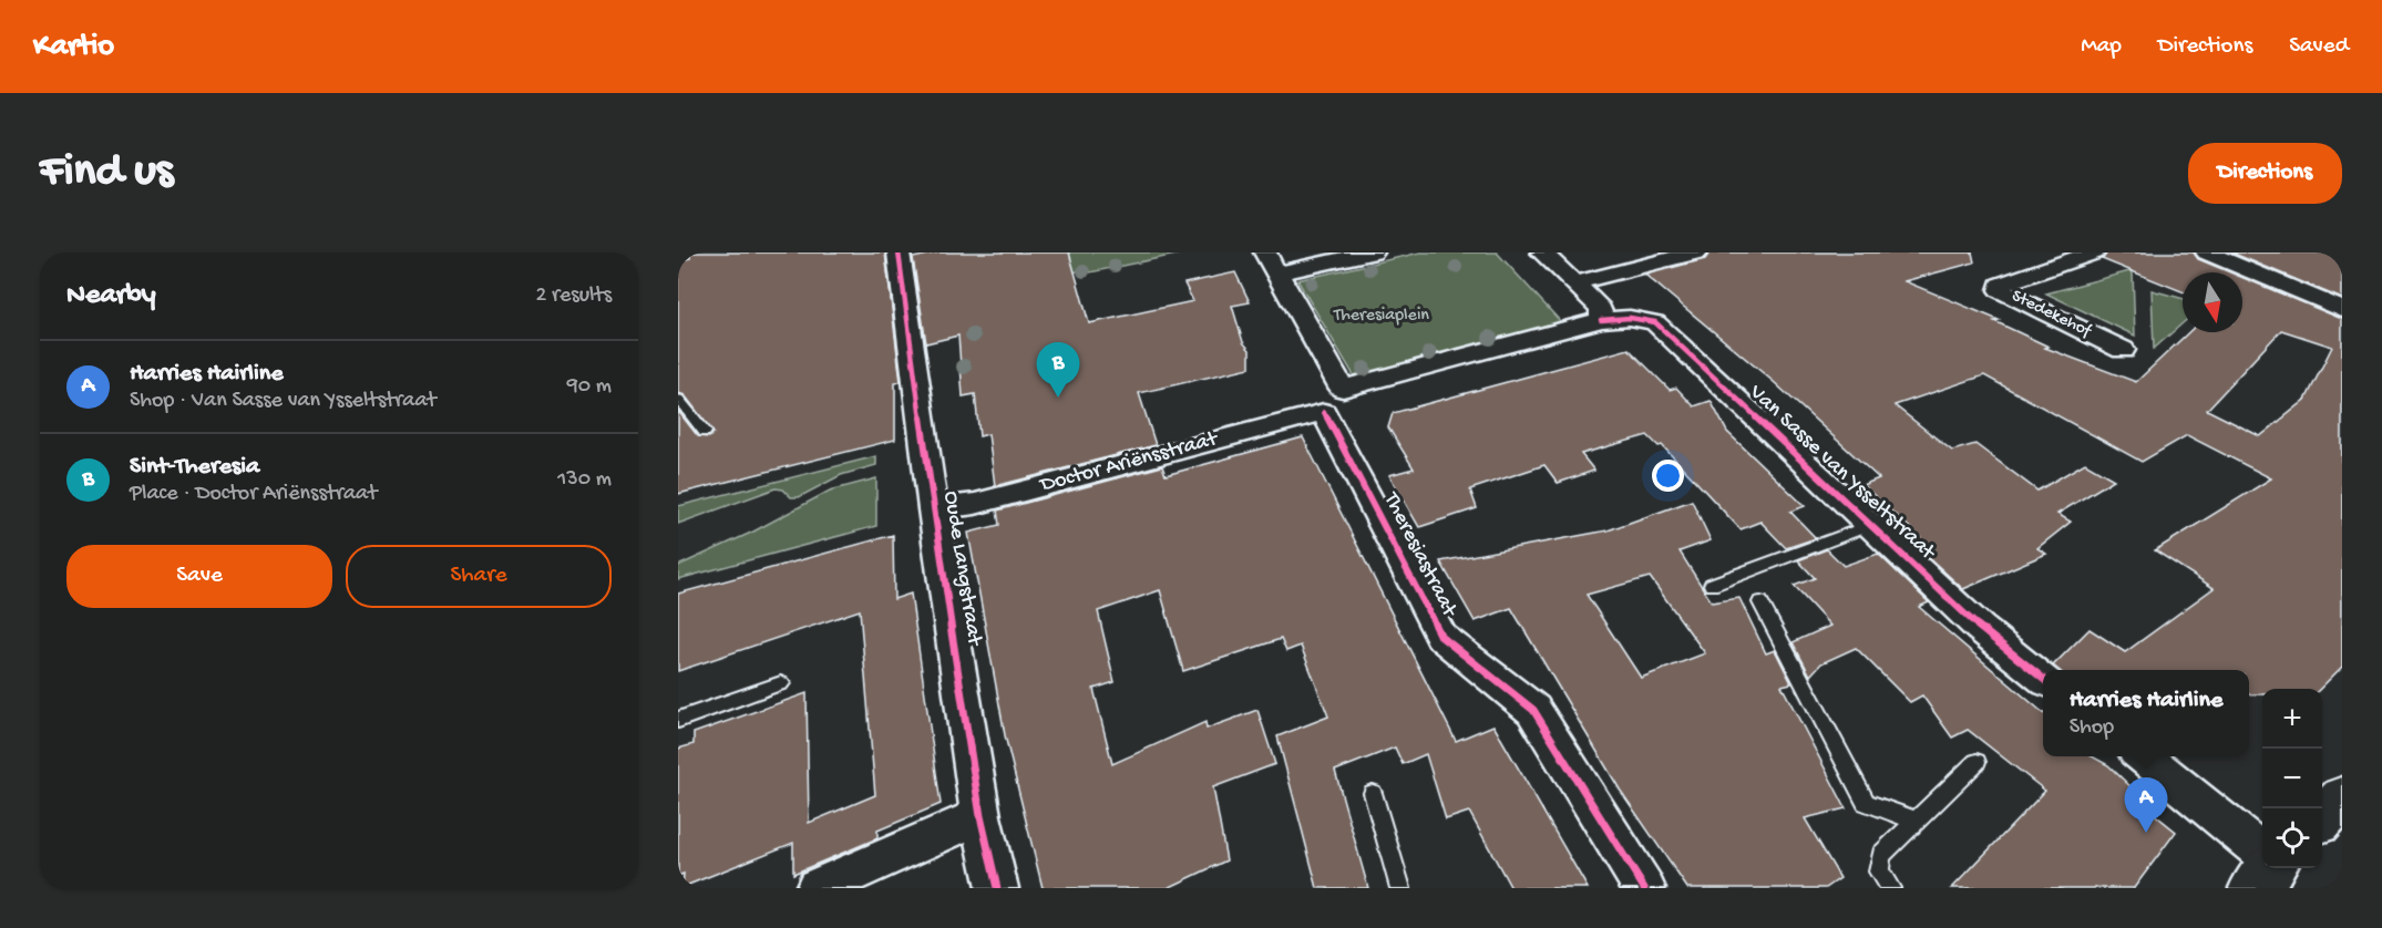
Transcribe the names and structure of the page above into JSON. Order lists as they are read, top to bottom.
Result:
{
  "streets": {
    "street": [
      "Stedekehof",
      "Doctor Ariënsstraat",
      "Van Sasse van Ysseltstraat",
      "Theresiastraat",
      "Oude Langstraat"
    ]
  },
  "crossings": [
    ["Doctor Ariënsstraat", "Theresiastraat"],
    ["Doctor Ariënsstraat", "Oude Langstraat"]
  ],
  "parks": ["Theresiaplein"],
  "north": "bottom",
  "page": {
    "header": "Kartio",
    "nav": ["Map", "Directions", "Saved"],
    "buttons": [
      "Directions",
      ["Save", "Share"]
    ],
    "title": "Find us",
    "heading": ["Nearby", "2 results"],
    "list": [
      {
        "mark": "A",
        "name": "Harries Hairline",
        "note": "Shop · Van Sasse van Ysseltstraat",
        "value": "90 m"
      },
      {
        "mark": "B",
        "name": "Sint-Theresia",
        "note": "Place · Doctor Ariënsstraat",
        "value": "130 m"
      }
    ],
    "pins": ["B", "A"],
    "popup": ["Harries Hairline", "Shop"],
    "map_buttons": ["+", "−"]
  }
}
